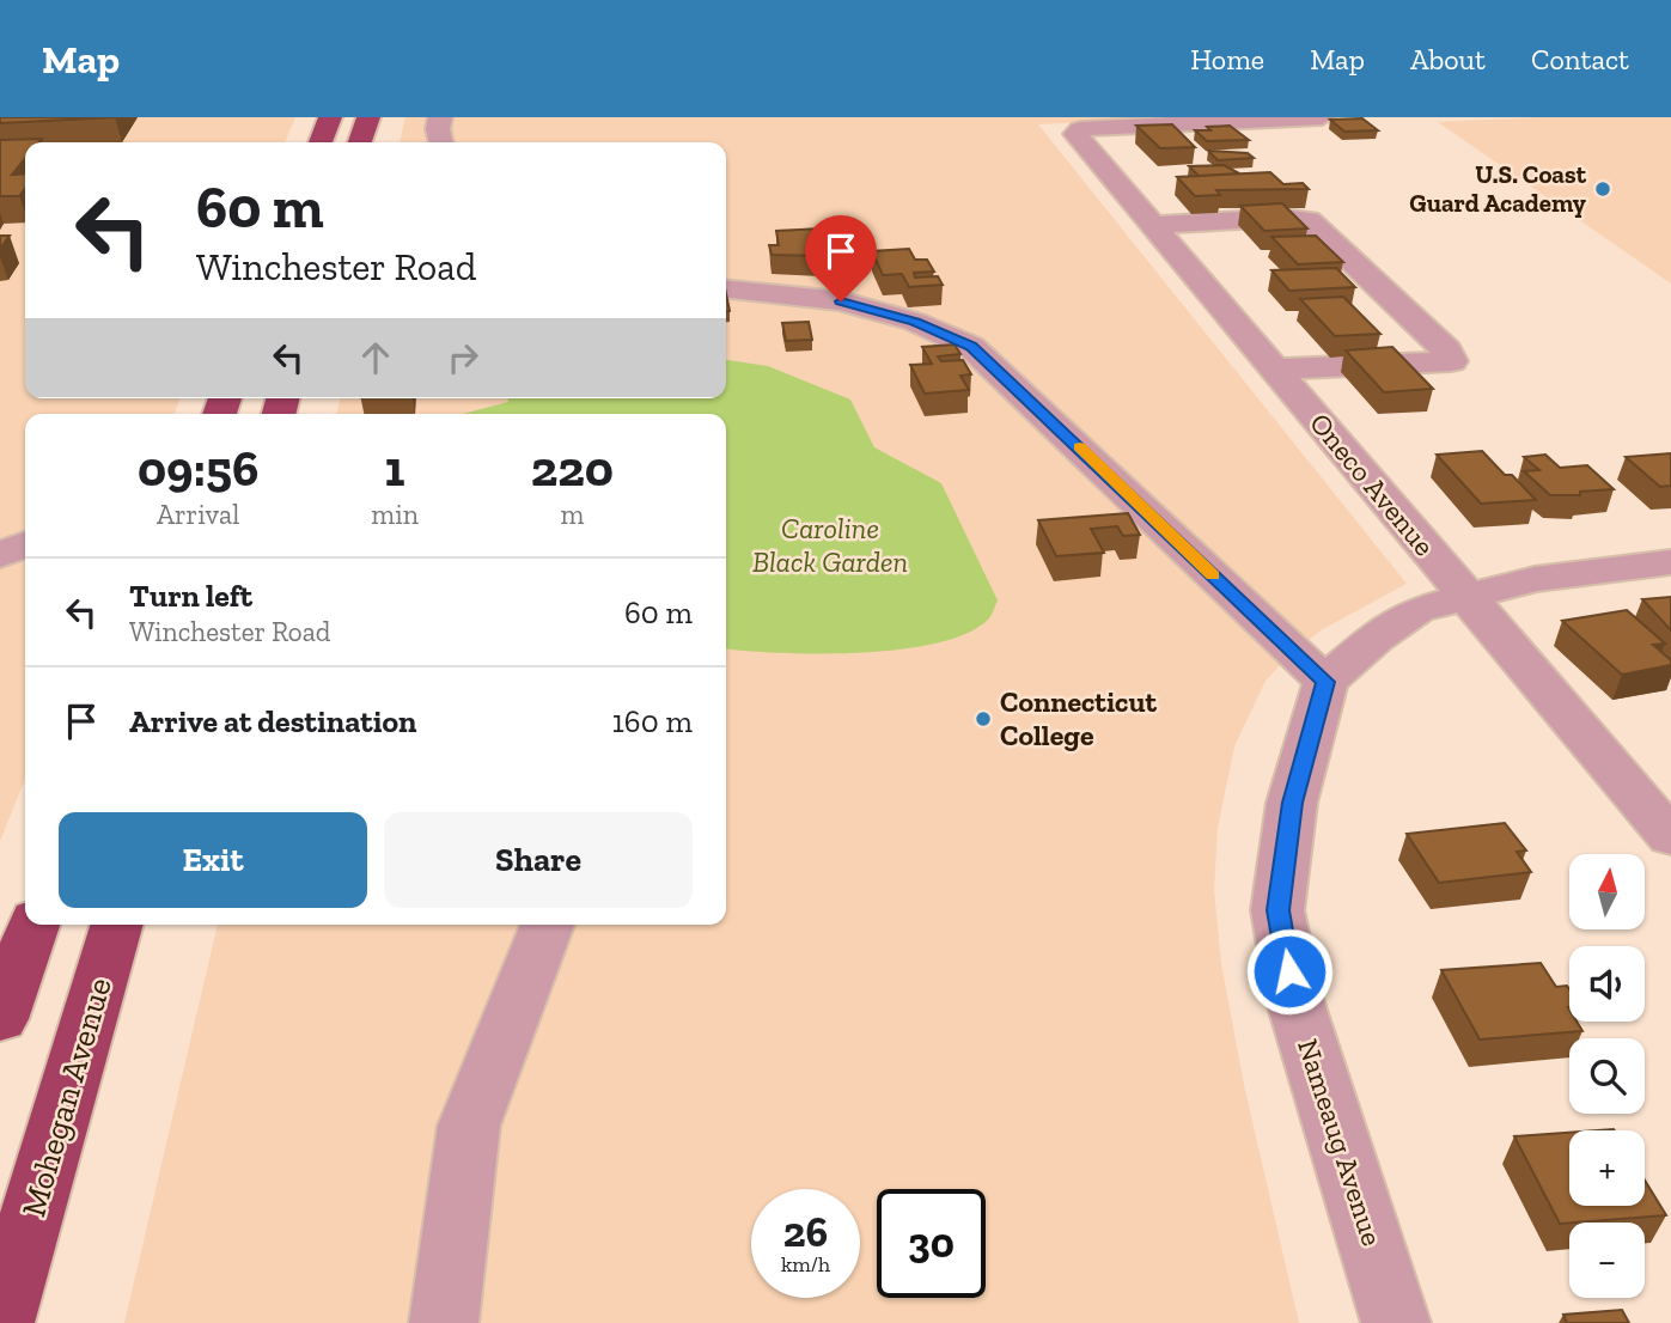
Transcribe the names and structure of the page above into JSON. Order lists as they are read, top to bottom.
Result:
{
  "streets": {
    "highway": ["Mohegan Avenue"],
    "street": ["Oneco Avenue", "Nameaug Avenue"]
  },
  "parks": ["Caroline Black Garden"],
  "places": ["U.S. Coast Guard Academy", "Connecticut College"],
  "north": "top",
  "page": {
    "header": "Map",
    "nav": [
      "Home",
      "Map",
      "About",
      "Contact"
    ],
    "turn": ["60 m", "Winchester Road"],
    "eta": [
      "09:56",
      "Arrival",
      "1",
      "min",
      "220",
      "m"
    ],
    "list": [
      {
        "name": "Turn left",
        "note": "Winchester Road",
        "value": "60 m"
      },
      {
        "name": "Arrive at destination",
        "value": "160 m"
      }
    ],
    "buttons": ["Exit", "Share"],
    "map_buttons": ["+", "−"],
    "speed": "26 km/h",
    "limit": "30"
  }
}
